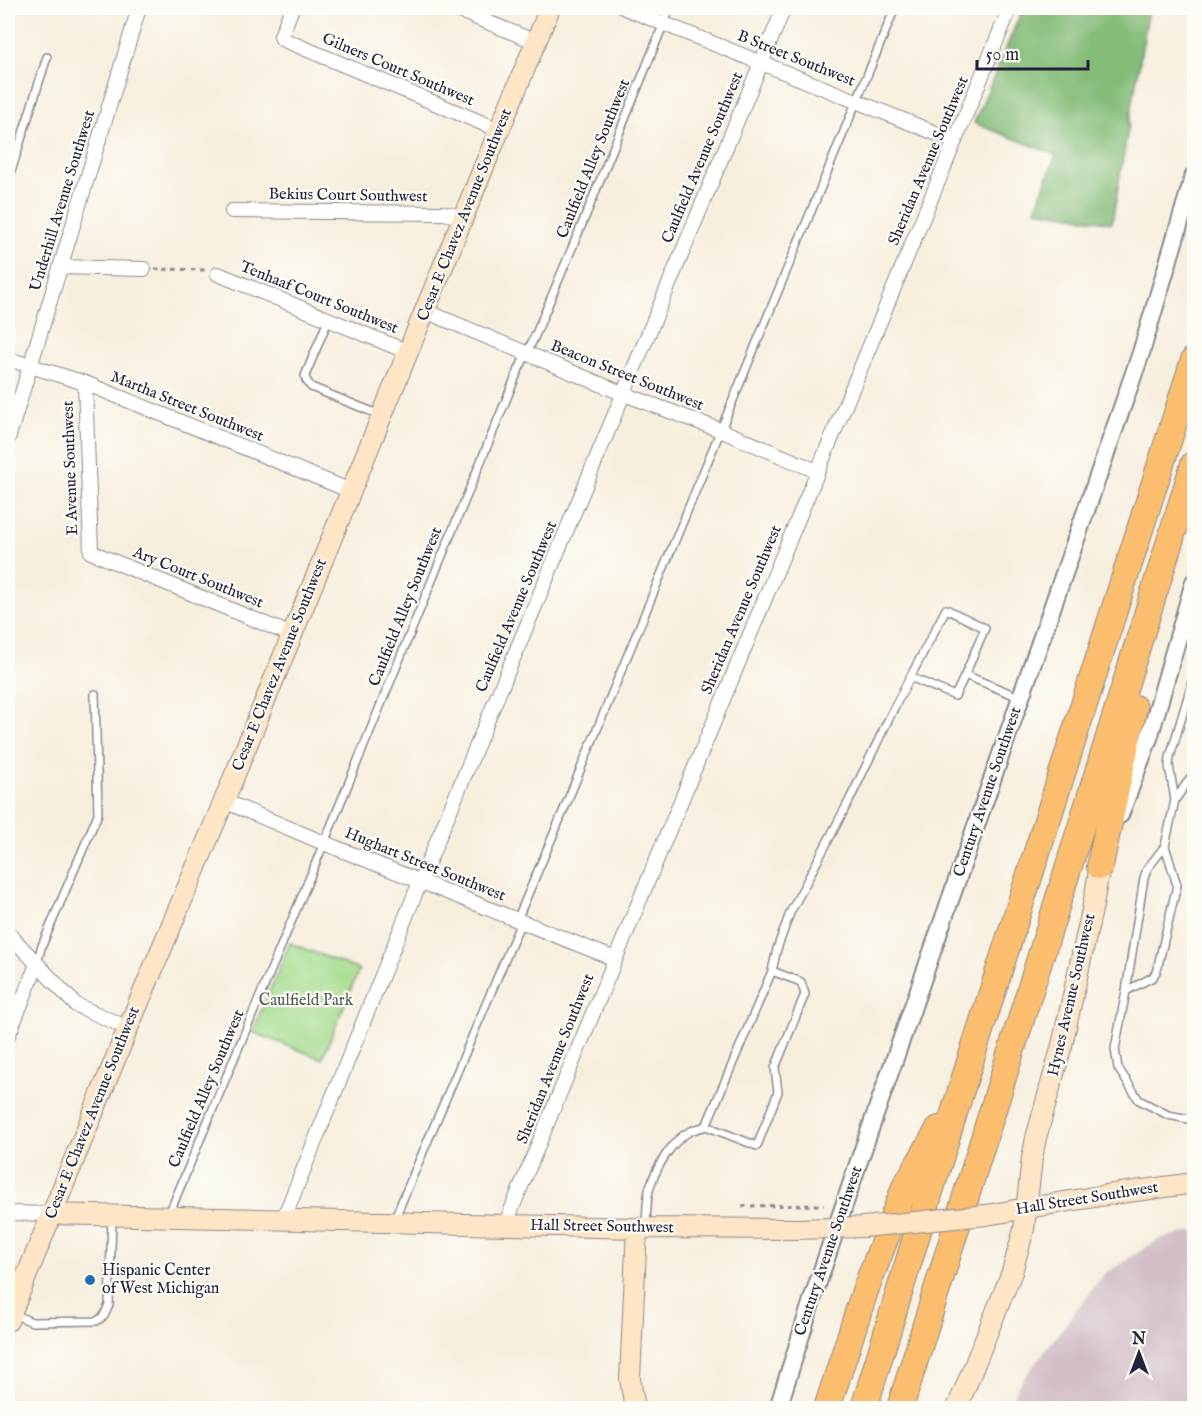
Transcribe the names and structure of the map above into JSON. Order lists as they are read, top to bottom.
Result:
{
  "streets": {
    "main road": ["Cesar E Chavez Avenue Southwest", "Hynes Avenue Southwest", "Hall Street Southwest"],
    "street": [
      "B Street Southwest",
      "Gilners Court Southwest",
      "Caulfield Avenue Southwest",
      "Sheridan Avenue Southwest",
      "Bekius Court Southwest",
      "Underhill Avenue Southwest",
      "Tenhaaf Court Southwest",
      "Beacon Street Southwest",
      "Martha Street Southwest",
      "E Avenue Southwest",
      "Ary Court Southwest",
      "Century Avenue Southwest",
      "Hughart Street Southwest"
    ],
    "lane": ["Caulfield Alley Southwest"]
  },
  "crossings": [
    ["B Street Southwest", "Caulfield Avenue Southwest"],
    ["B Street Southwest", "Caulfield Alley Southwest"],
    ["B Street Southwest", "Sheridan Avenue Southwest"],
    ["Gilners Court Southwest", "Cesar E Chavez Avenue Southwest"],
    ["Caulfield Avenue Southwest", "Beacon Street Southwest"],
    ["Caulfield Avenue Southwest", "Hughart Street Southwest"],
    ["Caulfield Avenue Southwest", "Hall Street Southwest"],
    ["Caulfield Alley Southwest", "Beacon Street Southwest"],
    ["Caulfield Alley Southwest", "Hughart Street Southwest"],
    ["Caulfield Alley Southwest", "Hall Street Southwest"],
    ["Sheridan Avenue Southwest", "Beacon Street Southwest"],
    ["Sheridan Avenue Southwest", "Hughart Street Southwest"],
    ["Sheridan Avenue Southwest", "Hall Street Southwest"],
    ["Bekius Court Southwest", "Cesar E Chavez Avenue Southwest"],
    ["Underhill Avenue Southwest", "Martha Street Southwest"],
    ["Cesar E Chavez Avenue Southwest", "Tenhaaf Court Southwest"],
    ["Cesar E Chavez Avenue Southwest", "Beacon Street Southwest"],
    ["Cesar E Chavez Avenue Southwest", "Martha Street Southwest"],
    ["Cesar E Chavez Avenue Southwest", "Ary Court Southwest"],
    ["Cesar E Chavez Avenue Southwest", "Hughart Street Southwest"],
    ["Cesar E Chavez Avenue Southwest", "Hall Street Southwest"],
    ["Martha Street Southwest", "E Avenue Southwest"],
    ["E Avenue Southwest", "Ary Court Southwest"],
    ["Hynes Avenue Southwest", "Hall Street Southwest"]
  ],
  "parks": ["Caulfield Park"],
  "places": ["Hispanic Center of West Michigan"],
  "scale_bar": "50 m",
  "north": "top"
}
